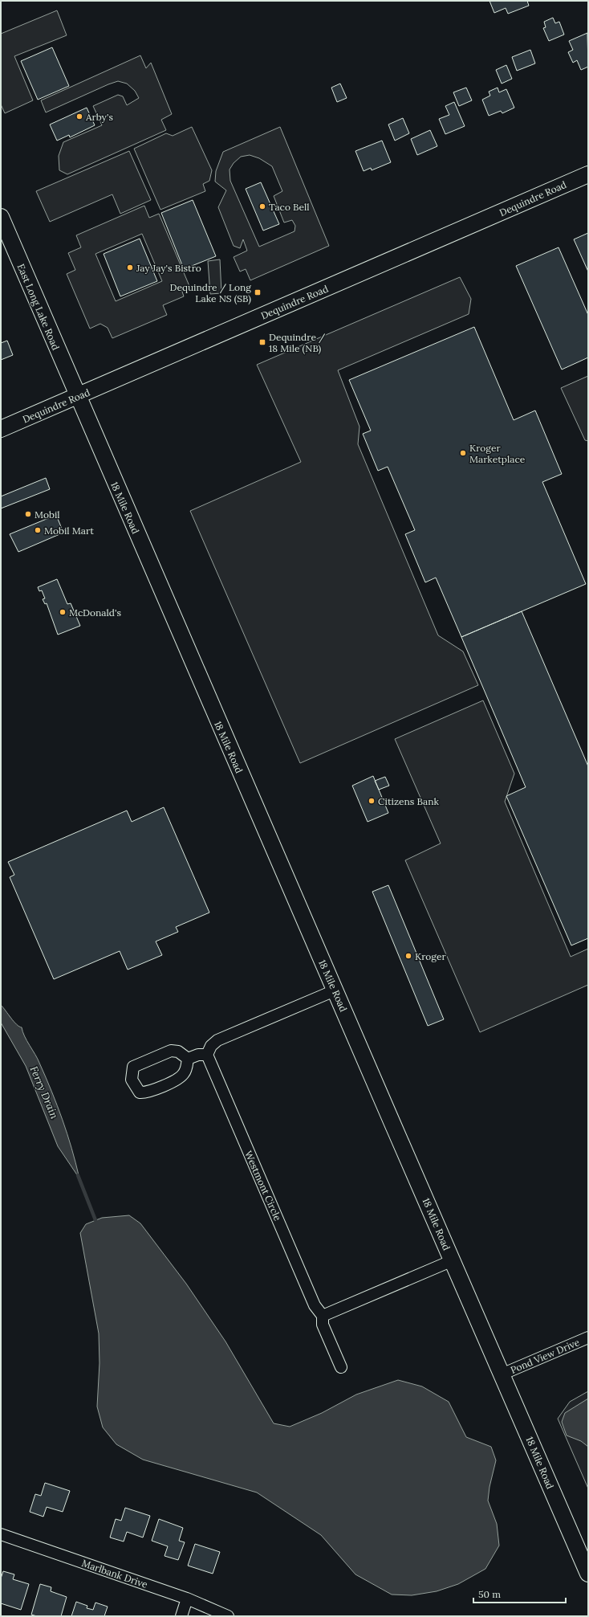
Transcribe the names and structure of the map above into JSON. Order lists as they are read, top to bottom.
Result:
{
  "streets": {
    "main road": ["Dequindre Road", "East Long Lake Road", "18 Mile Road"],
    "street": ["Westmont Circle", "Pond View Drive", "Marlbank Drive"]
  },
  "crossings": [
    ["Dequindre Road", "East Long Lake Road"],
    ["Dequindre Road", "18 Mile Road"],
    ["East Long Lake Road", "18 Mile Road"],
    ["18 Mile Road", "Pond View Drive"]
  ],
  "water": ["Ferry Drain"],
  "places": {
    "other": [
      "Arby's",
      "Taco Bell",
      "Jay Jay's Bistro",
      "Kroger Marketplace",
      "Mobil",
      "Mobil Mart",
      "McDonald's",
      "Citizens Bank",
      "Kroger"
    ],
    "transit": ["Dequindre / Long Lake NS (SB)", "Dequindre / 18 Mile (NB)"]
  },
  "scale_bar": "50 m"
}
